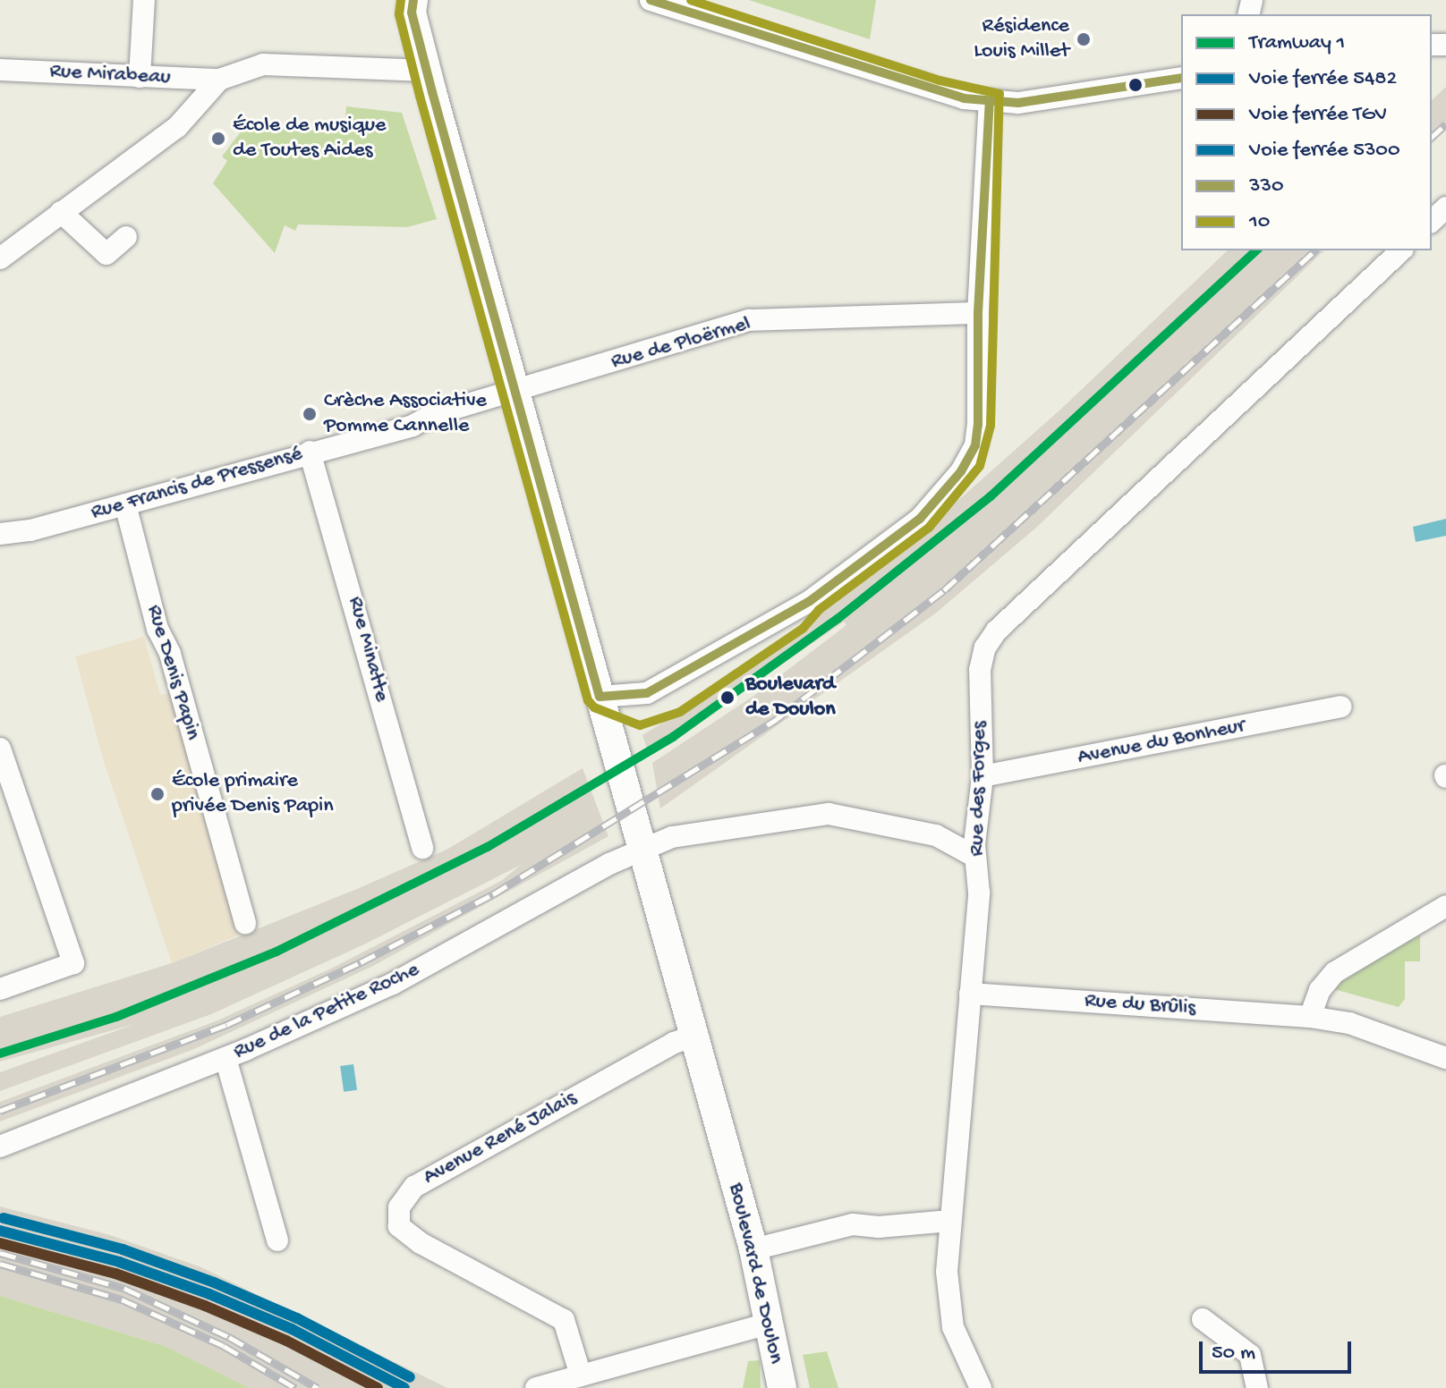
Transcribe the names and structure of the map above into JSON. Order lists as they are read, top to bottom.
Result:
{
  "streets": {
    "main road": ["Boulevard de Doulon"],
    "street": [
      "Rue Mirabeau",
      "Rue de Ploërmel",
      "Rue Francis de Pressensé",
      "Rue Minatte",
      "Rue Denis Papin",
      "Avenue du Bonheur",
      "Rue des Forges",
      "Rue du Brûlis",
      "Rue de la Petite Roche",
      "Avenue René Jalais"
    ]
  },
  "crossings": [
    ["Rue de Ploërmel", "Rue Francis de Pressensé"],
    ["Rue de Ploërmel", "Boulevard de Doulon"],
    ["Rue Francis de Pressensé", "Rue Minatte"],
    ["Rue Francis de Pressensé", "Rue Denis Papin"],
    ["Rue Francis de Pressensé", "Boulevard de Doulon"],
    ["Avenue du Bonheur", "Rue des Forges"],
    ["Rue des Forges", "Rue du Brûlis"],
    ["Rue des Forges", "Rue de la Petite Roche"],
    ["Rue de la Petite Roche", "Boulevard de Doulon"],
    ["Avenue René Jalais", "Boulevard de Doulon"]
  ],
  "places": [
    "Résidence Louis Millet",
    "École de musique de Toutes Aides",
    "Crèche Associative Pomme Cannelle",
    "Boulevard de Doulon",
    "École primaire privée Denis Papin"
  ],
  "lines": [
    "transit line 330",
    "transit line 10",
    "tram line 1",
    "rail line 5300",
    "rail line 5482",
    "rail line TGV"
  ],
  "legend": [
    "Tramway 1",
    "Voie ferrée 5482",
    "Voie ferrée TGV",
    "Voie ferrée 5300",
    "330",
    "10"
  ],
  "scale_bar": "50 m"
}
